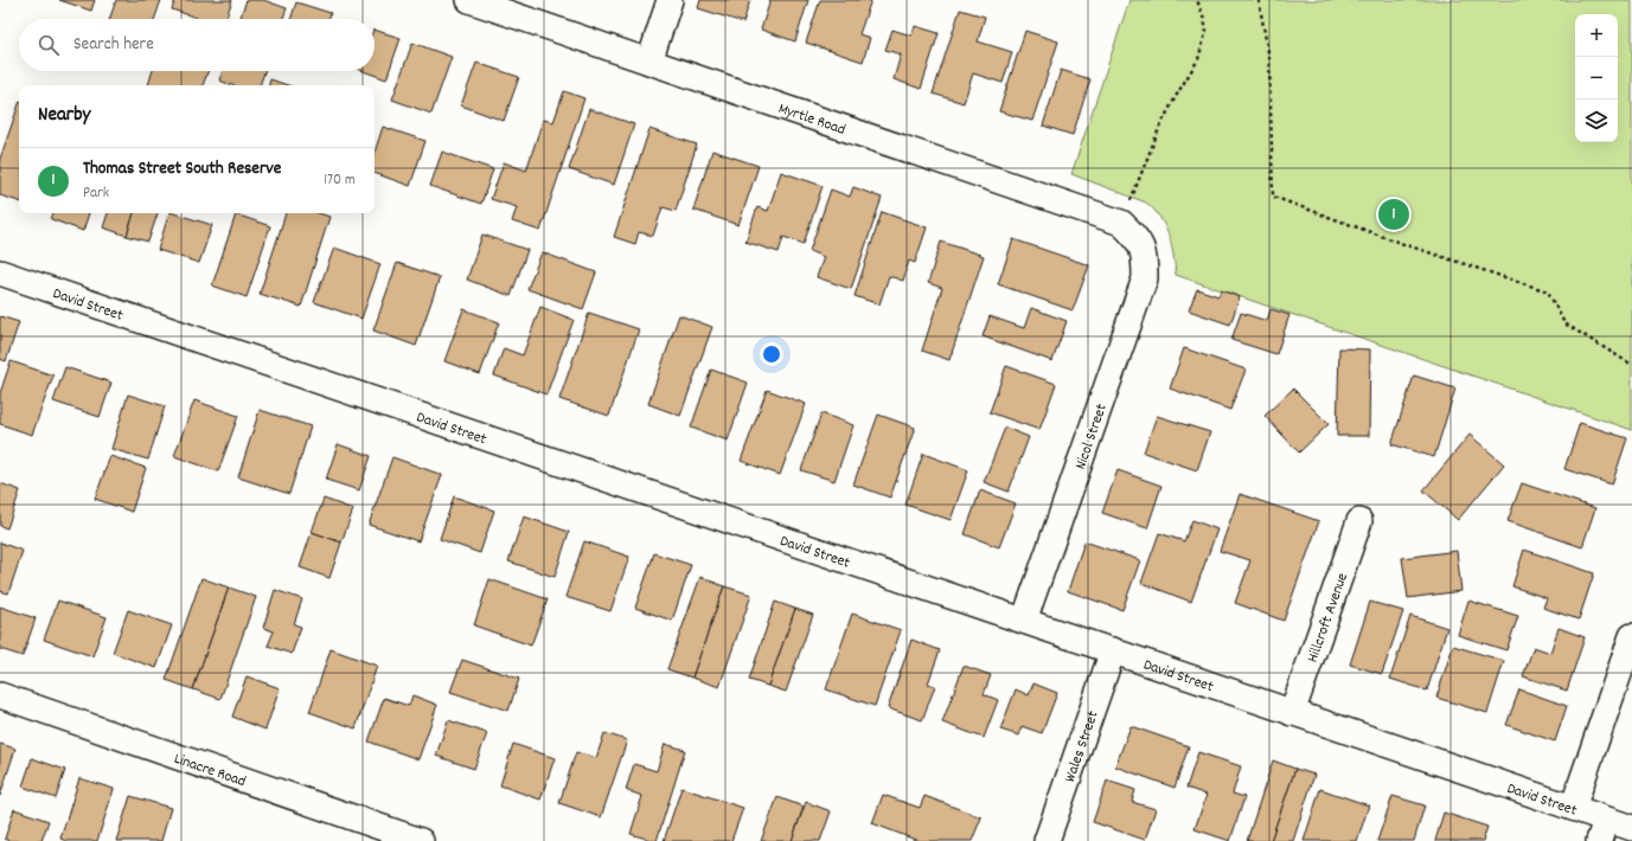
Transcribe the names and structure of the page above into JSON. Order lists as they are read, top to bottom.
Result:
{
  "streets": {
    "street": [
      "Myrtle Road",
      "David Street",
      "Nicol Street",
      "Hillcroft Avenue",
      "Wales Street",
      "Linacre Road"
    ]
  },
  "crossings": [
    ["Myrtle Road", "Nicol Street"],
    ["David Street", "Nicol Street"],
    ["David Street", "Hillcroft Avenue"],
    ["David Street", "Wales Street"]
  ],
  "page": {
    "map_buttons": ["+", "−"],
    "search": "Search here",
    "heading": "Nearby",
    "list": [
      {
        "mark": "1",
        "name": "Thomas Street South Reserve",
        "note": "Park",
        "value": "170 m"
      }
    ],
    "pins": "1"
  }
}
